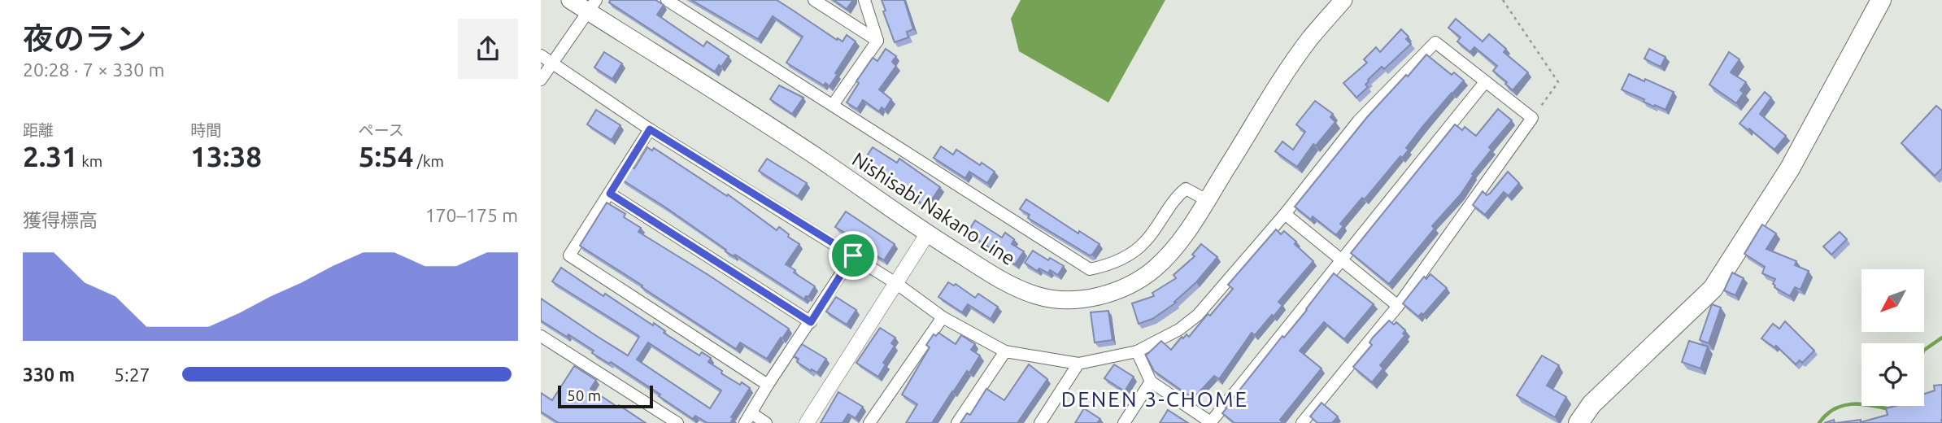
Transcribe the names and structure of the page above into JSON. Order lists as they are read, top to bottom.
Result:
{
  "streets": {
    "main road": ["Nishisabi Nakano Line"]
  },
  "districts": ["DENEN 3-CHOME"],
  "scale_bar": "50 m",
  "north": "bottom left",
  "page": {
    "heading": ["夜のラン", "20:28 · 7 × 330 m"],
    "stats": [
      ["距離", "2.31 km"],
      ["時間", "13:38"],
      ["ペース", "5:54 /km"]
    ],
    "chart": ["獲得標高", "170–175 m"],
    "list": [
      {
        "name": "330 m",
        "note": "5:27"
      }
    ],
    "scale": "50 m"
  }
}
